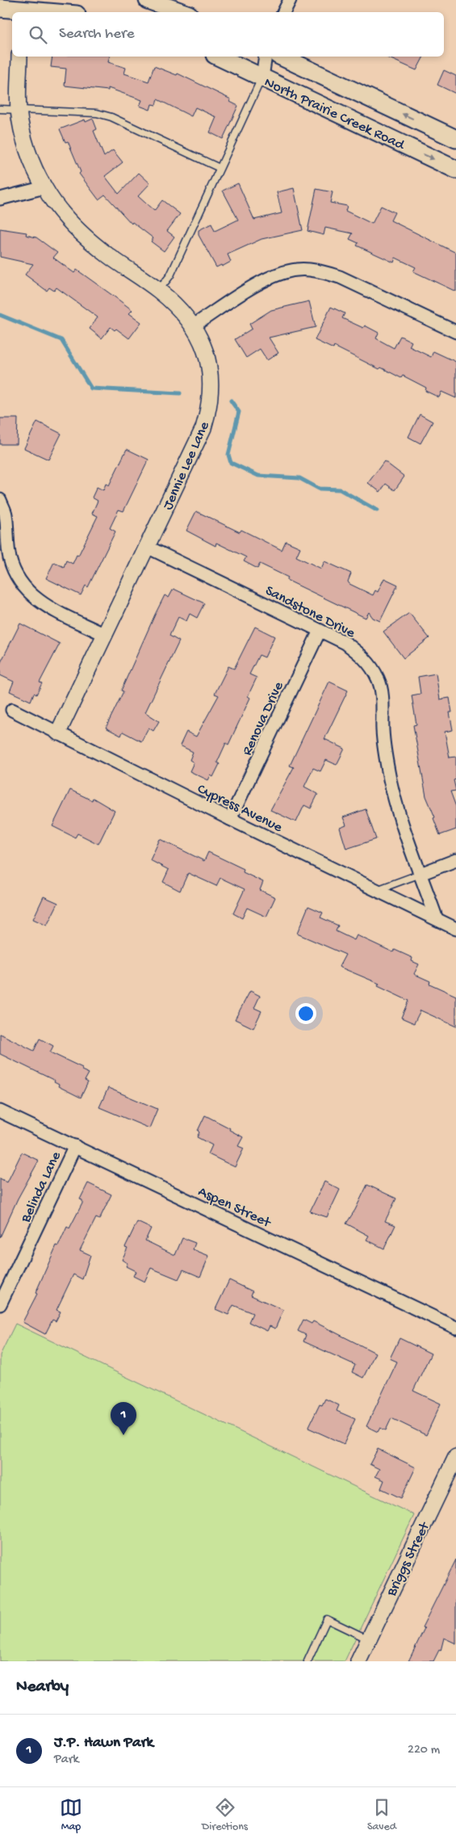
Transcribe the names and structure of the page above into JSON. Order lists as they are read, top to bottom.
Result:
{
  "streets": {
    "main road": ["North Prairie Creek Road"],
    "street": [
      "Jennie Lee Lane",
      "Sandstone Drive",
      "Renova Drive",
      "Cypress Avenue",
      "Belinda Lane",
      "Aspen Street",
      "Briggs Street"
    ]
  },
  "crossings": [
    ["Jennie Lee Lane", "Sandstone Drive"],
    ["Jennie Lee Lane", "Cypress Avenue"],
    ["Sandstone Drive", "Renova Drive"],
    ["Sandstone Drive", "Cypress Avenue"],
    ["Renova Drive", "Cypress Avenue"],
    ["Belinda Lane", "Aspen Street"]
  ],
  "page": {
    "search": "Search here",
    "pins": "1",
    "heading": "Nearby",
    "list": [
      {
        "mark": "1",
        "name": "J.P. Hawn Park",
        "note": "Park",
        "value": "220 m"
      }
    ],
    "nav": ["Map", "Directions", "Saved"]
  }
}
